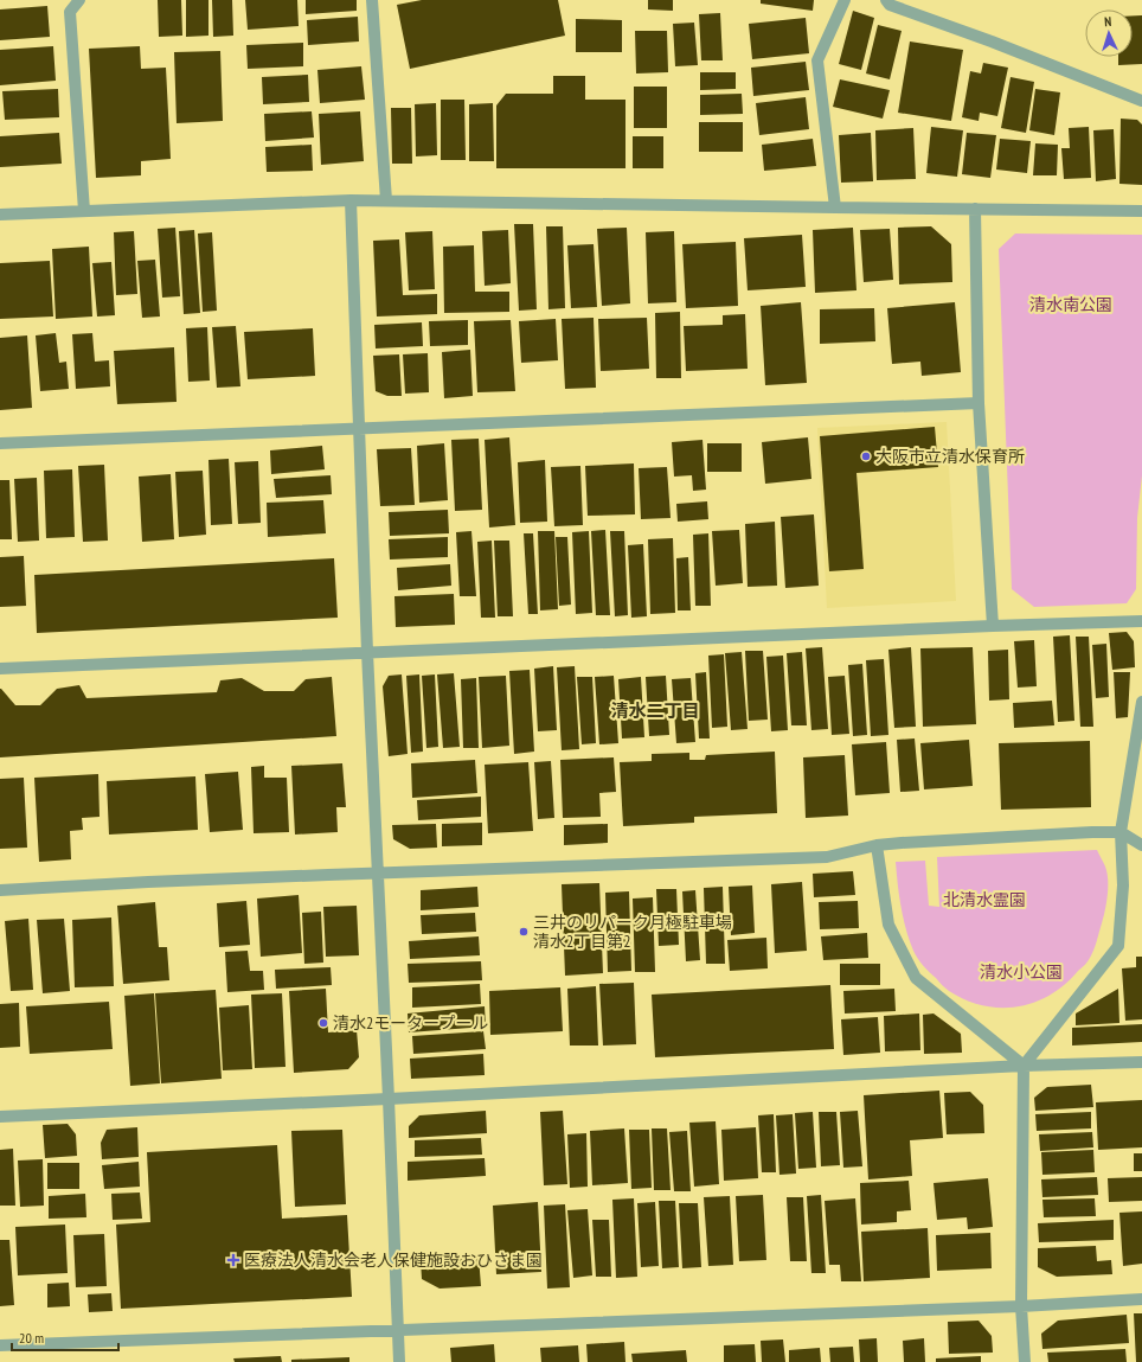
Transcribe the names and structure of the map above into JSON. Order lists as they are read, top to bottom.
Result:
{
  "districts": ["清水二丁目"],
  "parks": ["清水南公園", "北清水霊園", "清水小公園"],
  "places": {
    "other": ["大阪市立清水保育所", "三井のリパーク月極駐車場 清水2丁目第2", "清水2モータープール"],
    "health": ["医療法人清水会老人保健施設おひさま園"]
  },
  "scale_bar": "20 m",
  "north": "top"
}
